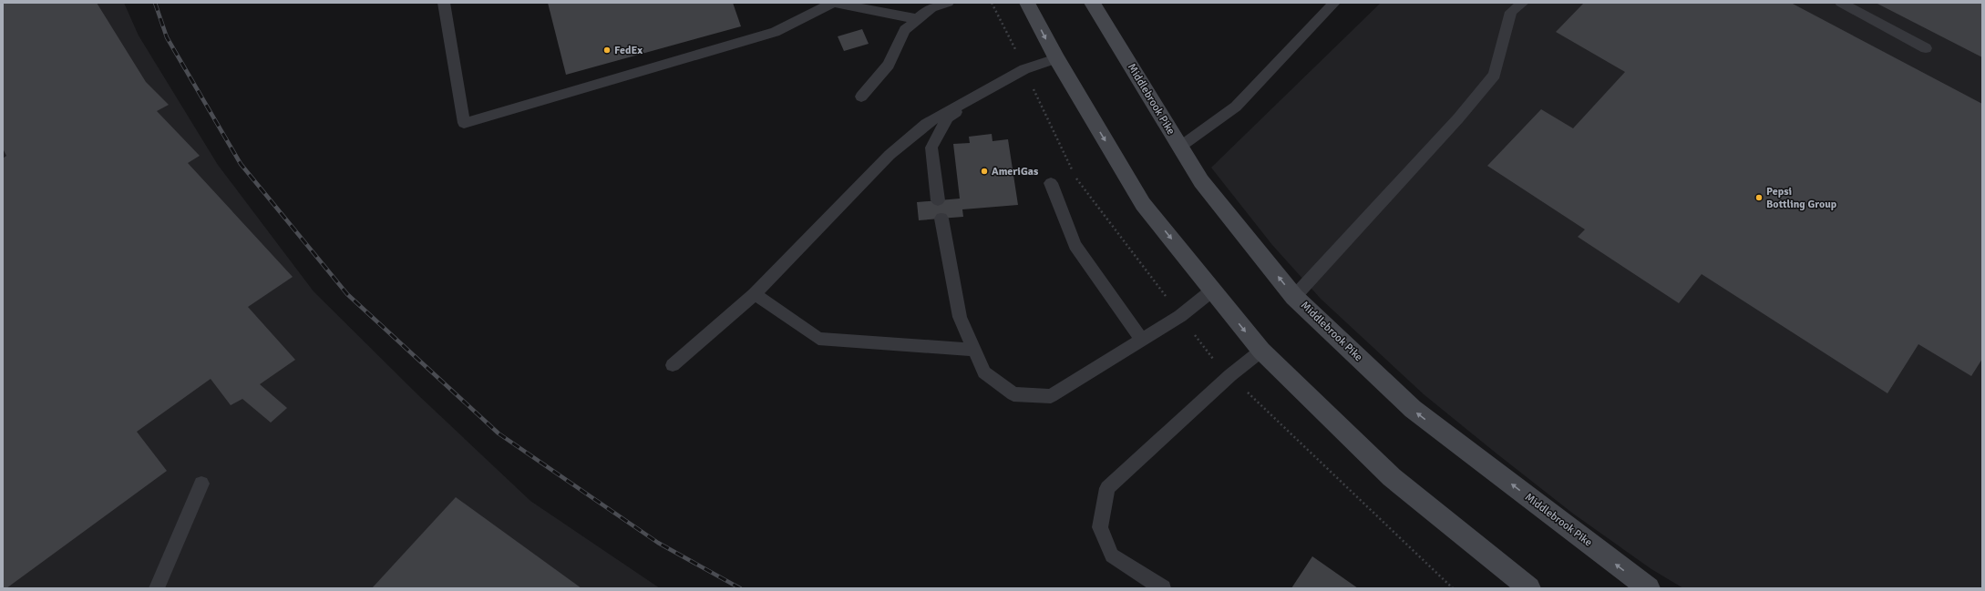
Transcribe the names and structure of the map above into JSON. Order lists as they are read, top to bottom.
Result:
{
  "streets": {
    "main road": ["Middlebrook Pike"]
  },
  "places": ["FedEx", "AmeriGas", "Pepsi Bottling Group"]
}
